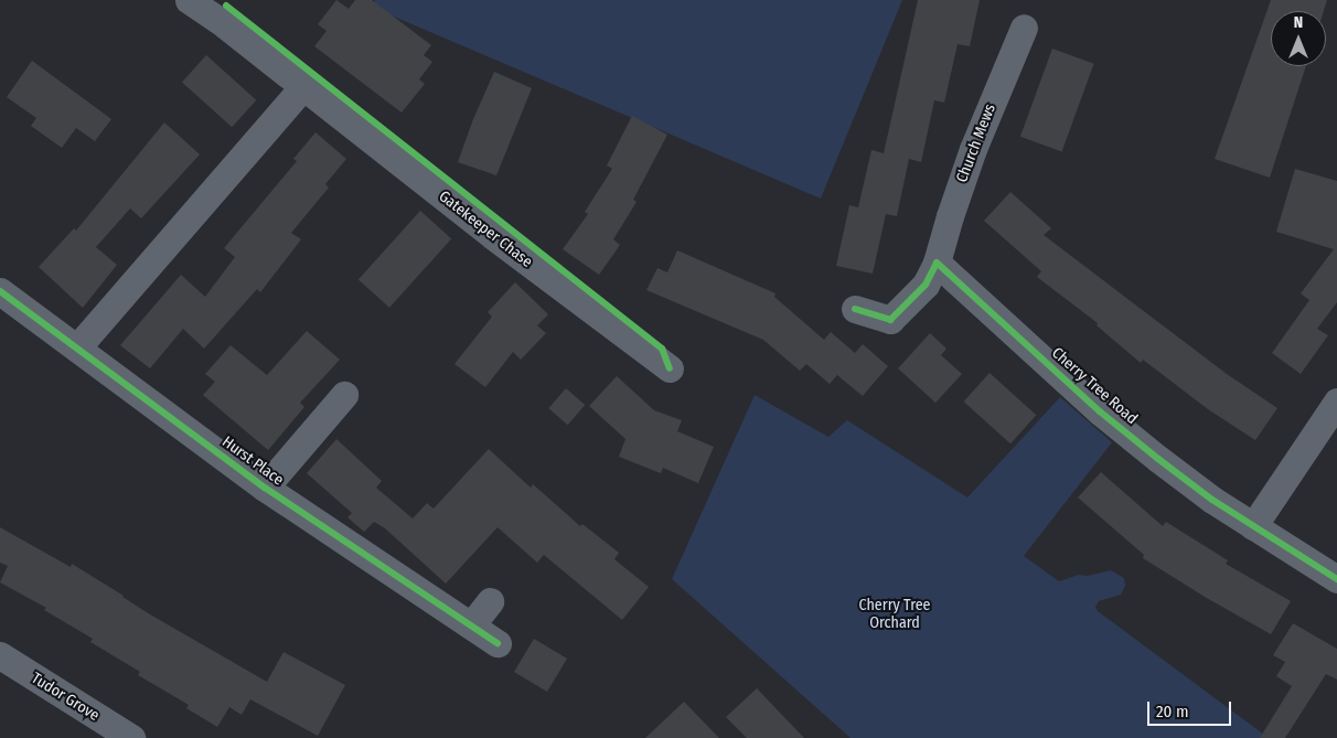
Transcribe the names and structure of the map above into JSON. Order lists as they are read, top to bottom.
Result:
{
  "streets": {
    "street": [
      "Church Mews",
      "Gatekeeper Chase",
      "Cherry Tree Road",
      "Hurst Place",
      "Tudor Grove"
    ]
  },
  "crossings": [
    ["Church Mews", "Cherry Tree Road"]
  ],
  "parks": ["Cherry Tree Orchard"],
  "scale_bar": "20 m",
  "north": "top"
}
